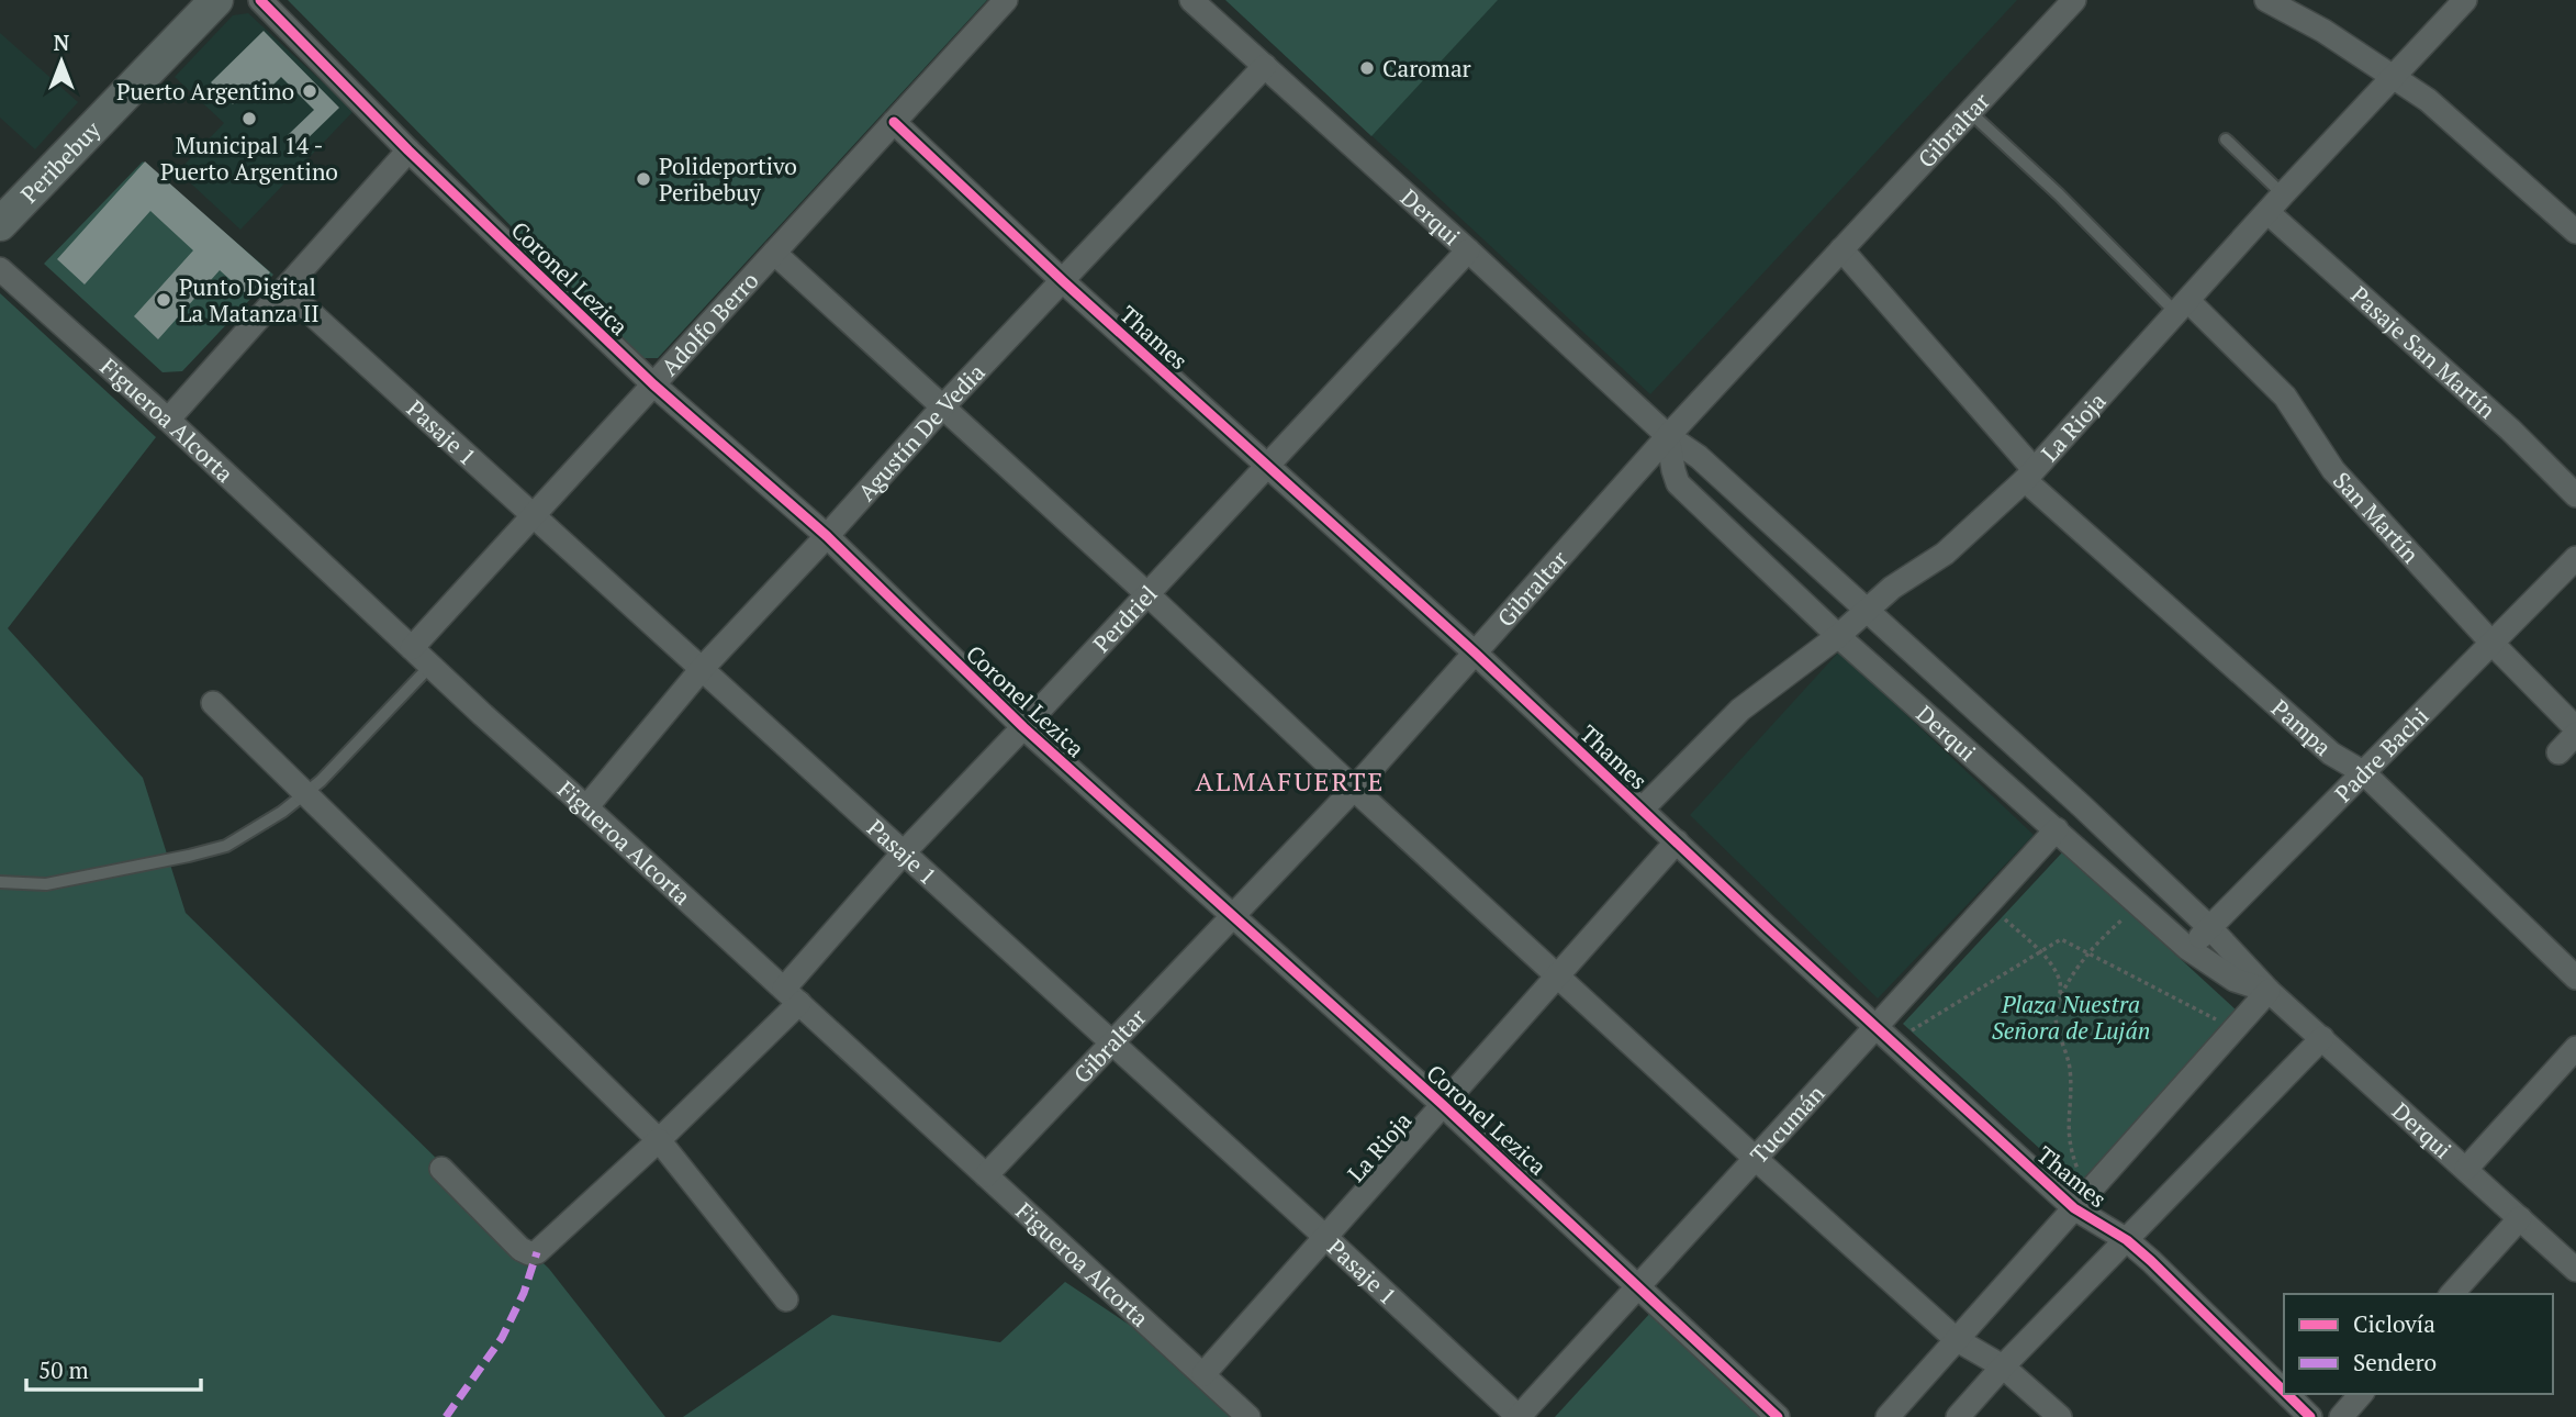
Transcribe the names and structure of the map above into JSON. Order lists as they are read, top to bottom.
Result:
{
  "streets": {
    "street": [
      "Gibraltar",
      "Peribebuy",
      "Derqui",
      "Coronel Lezica",
      "Adolfo Berro",
      "Thames",
      "Pasaje San Martín",
      "Figueroa Alcorta",
      "La Rioja",
      "Pasaje 1",
      "Agustín De Vedia",
      "San Martín",
      "Perdriel",
      "Pampa",
      "Padre Bachi",
      "Tucumán"
    ]
  },
  "crossings": [
    ["Gibraltar", "Derqui"],
    ["Gibraltar", "Coronel Lezica"],
    ["Gibraltar", "Thames"],
    ["Gibraltar", "Figueroa Alcorta"],
    ["Gibraltar", "Pasaje 1"],
    ["Gibraltar", "Pampa"],
    ["Derqui", "La Rioja"],
    ["Derqui", "Agustín De Vedia"],
    ["Derqui", "Perdriel"],
    ["Derqui", "Padre Bachi"],
    ["Derqui", "Tucumán"],
    ["Coronel Lezica", "Adolfo Berro"],
    ["Coronel Lezica", "La Rioja"],
    ["Coronel Lezica", "Agustín De Vedia"],
    ["Coronel Lezica", "Perdriel"],
    ["Coronel Lezica", "Tucumán"],
    ["Adolfo Berro", "Thames"],
    ["Adolfo Berro", "Figueroa Alcorta"],
    ["Adolfo Berro", "Pasaje 1"],
    ["Thames", "La Rioja"],
    ["Thames", "Agustín De Vedia"],
    ["Thames", "Perdriel"],
    ["Thames", "Tucumán"],
    ["Pasaje San Martín", "La Rioja"],
    ["Figueroa Alcorta", "La Rioja"],
    ["Figueroa Alcorta", "Agustín De Vedia"],
    ["Figueroa Alcorta", "Perdriel"],
    ["La Rioja", "Pasaje 1"],
    ["La Rioja", "San Martín"],
    ["La Rioja", "Pampa"],
    ["Pasaje 1", "Agustín De Vedia"],
    ["Pasaje 1", "Perdriel"],
    ["Pasaje 1", "Tucumán"],
    ["San Martín", "Padre Bachi"],
    ["Pampa", "Padre Bachi"]
  ],
  "districts": ["ALMAFUERTE"],
  "parks": ["Plaza Nuestra Señora de Luján"],
  "places": [
    "Caromar",
    "Puerto Argentino",
    "Municipal 14 - Puerto Argentino",
    "Polideportivo Peribebuy",
    "Punto Digital La Matanza II"
  ],
  "legend": ["Ciclovía", "Sendero"],
  "scale_bar": "50 m",
  "north": "top"
}
